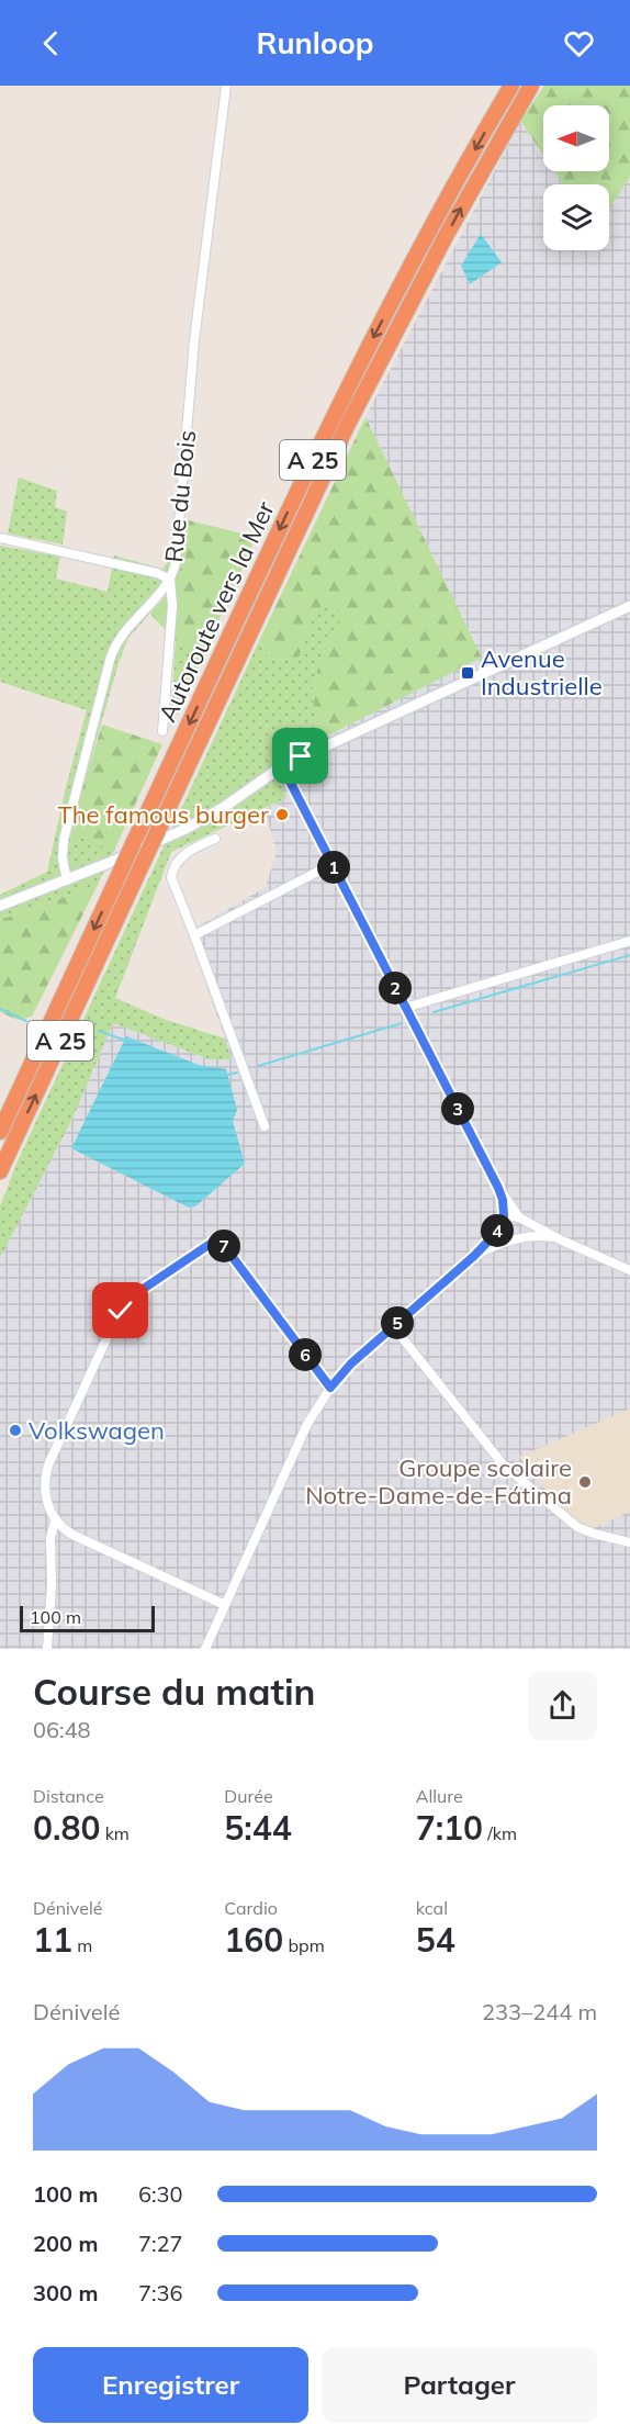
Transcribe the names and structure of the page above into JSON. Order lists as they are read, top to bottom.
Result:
{
  "streets": {
    "highway": ["A 25", "Autoroute vers la Mer"],
    "street": ["Rue du Bois"]
  },
  "places": {
    "transit": ["Avenue Industrielle"],
    "other": ["The famous burger", "Volkswagen", "Groupe scolaire Notre-Dame-de-Fátima"]
  },
  "scale_bar": "100 m",
  "north": "left",
  "page": {
    "header": "Runloop",
    "pins": [
      "1",
      "2",
      "3",
      "4",
      "7",
      "5",
      "6"
    ],
    "scale": "100 m",
    "heading": ["Course du matin", "06:48"],
    "stats": [
      ["Distance", "0.80 km"],
      ["Durée", "5:44"],
      ["Allure", "7:10 /km"],
      ["Dénivelé", "11 m"],
      ["Cardio", "160 bpm"],
      ["kcal", "54"]
    ],
    "chart": ["Dénivelé", "233–244 m"],
    "list": [
      {
        "name": "100 m",
        "note": "6:30"
      },
      {
        "name": "200 m",
        "note": "7:27"
      },
      {
        "name": "300 m",
        "note": "7:36"
      }
    ],
    "buttons": ["Enregistrer", "Partager"]
  }
}
